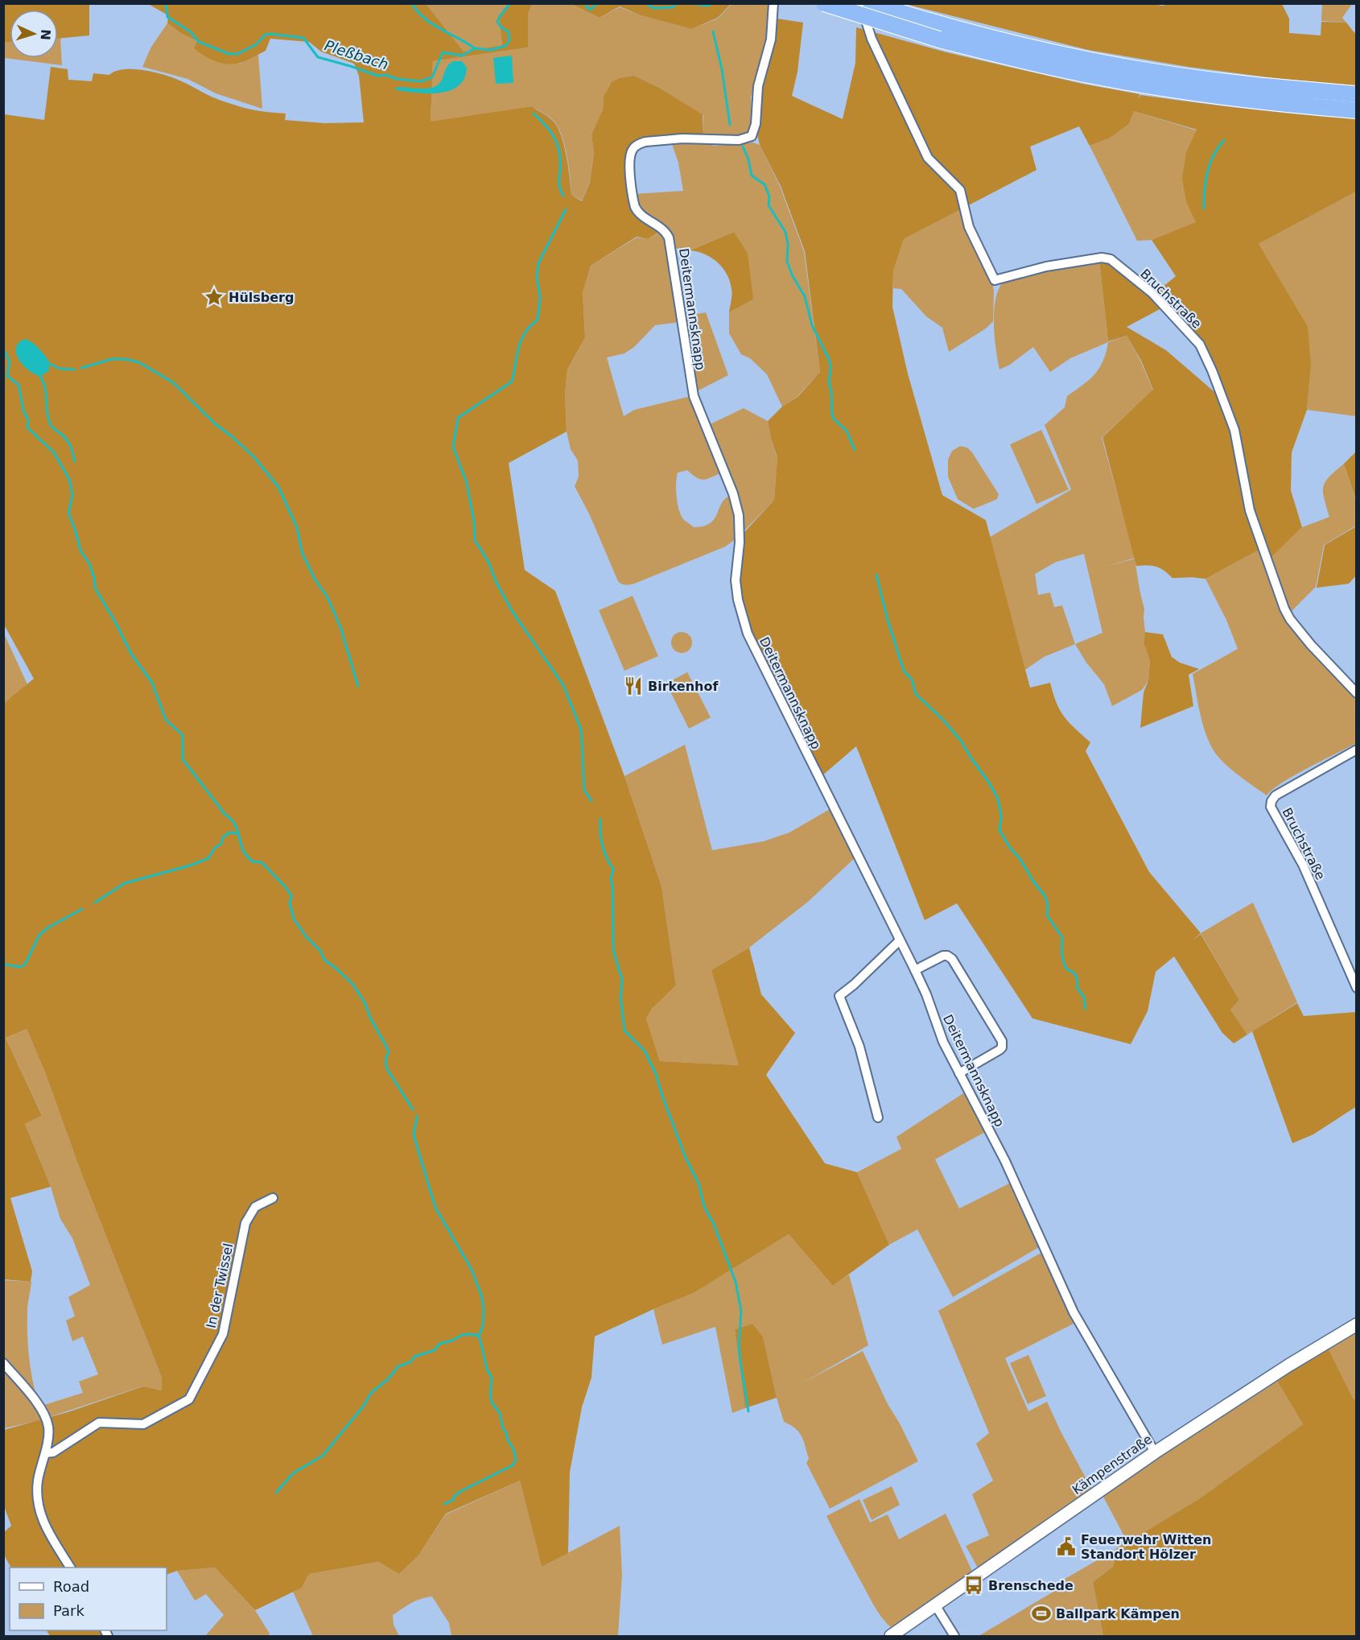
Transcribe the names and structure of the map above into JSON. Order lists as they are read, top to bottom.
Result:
{
  "streets": {
    "street": [
      "Bruchstraße",
      "Deitermannsknapp",
      "In der Twissel",
      "Kämpenstraße"
    ]
  },
  "crossings": [
    ["Deitermannsknapp", "Kämpenstraße"]
  ],
  "water": ["Pleßbach"],
  "places": {
    "place": ["Hülsberg"],
    "restaurant": ["Birkenhof"],
    "public building": ["Feuerwehr Witten Standort Hölzer"],
    "bus stop": ["Brenschede"],
    "sports": ["Ballpark Kämpen"]
  },
  "legend": ["Road", "Park"],
  "north": "right"
}
